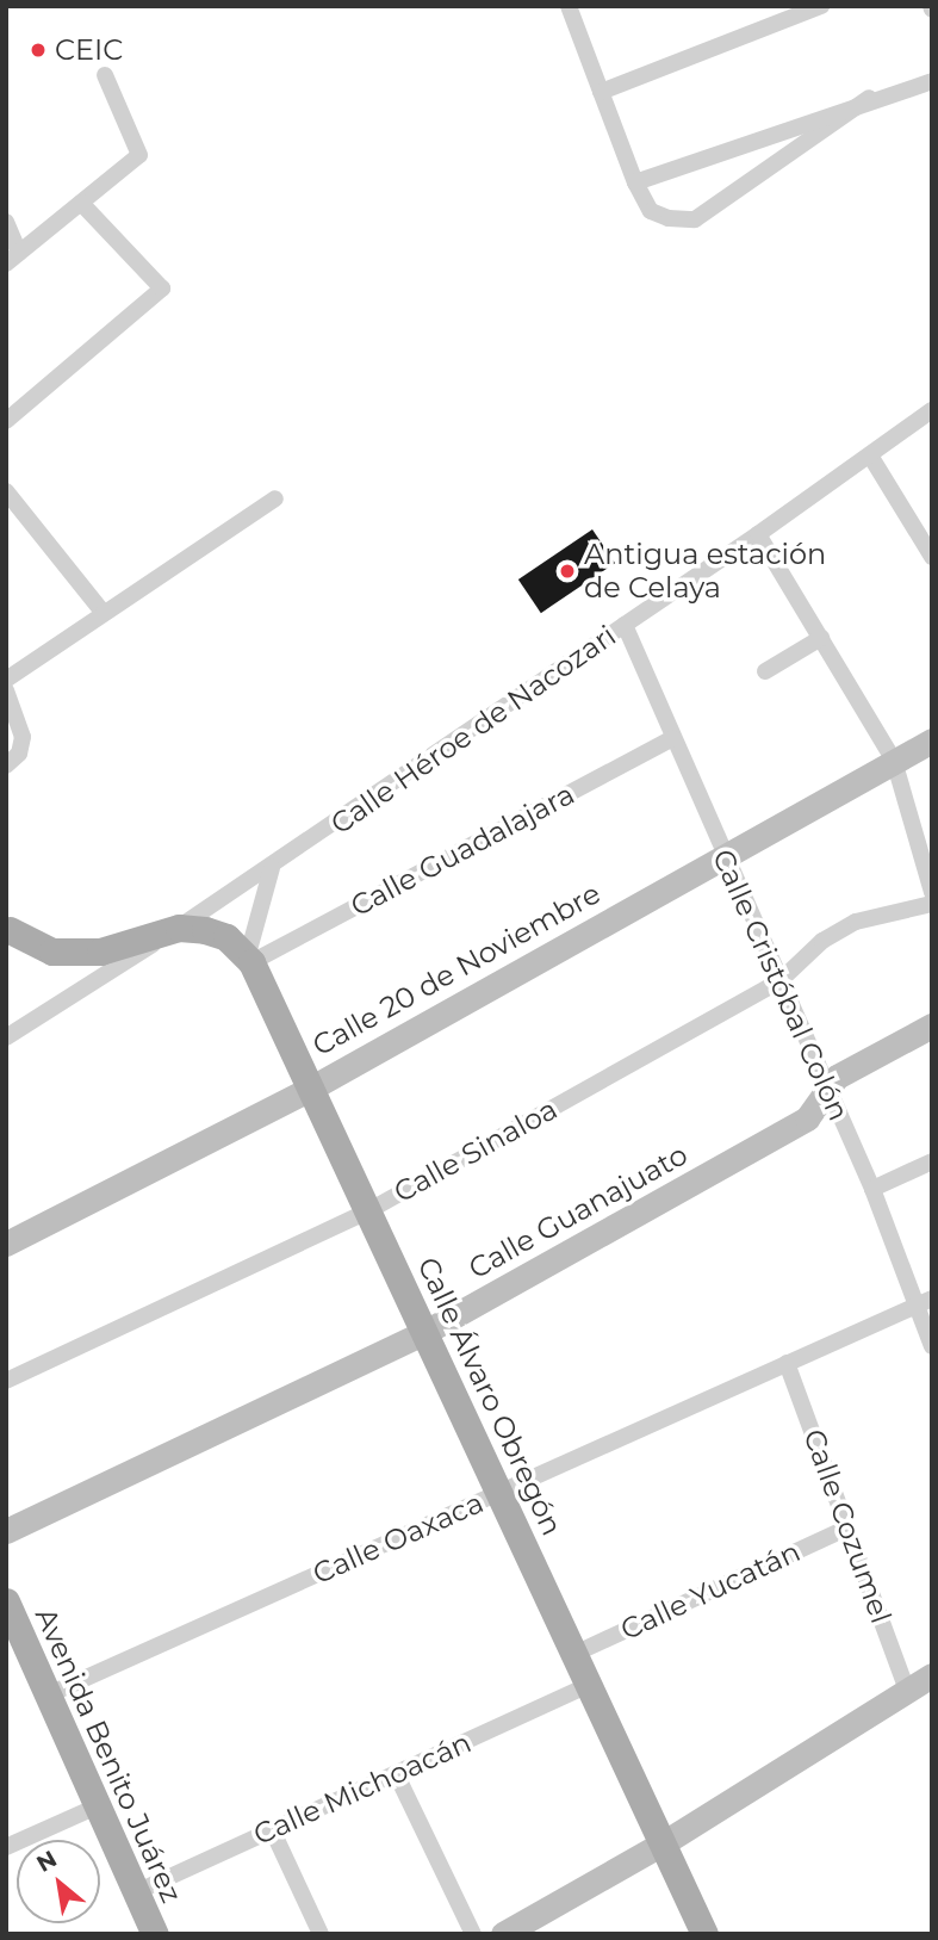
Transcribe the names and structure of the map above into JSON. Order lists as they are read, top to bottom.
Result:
{
  "streets": {
    "main road": ["Calle Álvaro Obregón", "Avenida Benito Juárez"],
    "street": [
      "Calle Héroe de Nacozari",
      "Calle Guadalajara",
      "Calle 20 de Noviembre",
      "Calle Cristóbal Colón",
      "Calle Sinaloa",
      "Calle Guanajuato",
      "Calle Cozumel",
      "Calle Oaxaca",
      "Calle Yucatán",
      "Calle Michoacán"
    ]
  },
  "crossings": [
    ["Calle Héroe de Nacozari", "Calle Cristóbal Colón"],
    ["Calle Héroe de Nacozari", "Calle Álvaro Obregón"],
    ["Calle Guadalajara", "Calle Cristóbal Colón"],
    ["Calle Guadalajara", "Calle Álvaro Obregón"],
    ["Calle 20 de Noviembre", "Calle Cristóbal Colón"],
    ["Calle 20 de Noviembre", "Calle Álvaro Obregón"],
    ["Calle Cristóbal Colón", "Calle Sinaloa"],
    ["Calle Cristóbal Colón", "Calle Guanajuato"],
    ["Calle Cristóbal Colón", "Calle Oaxaca"],
    ["Calle Sinaloa", "Calle Álvaro Obregón"],
    ["Calle Guanajuato", "Calle Álvaro Obregón"],
    ["Calle Álvaro Obregón", "Calle Oaxaca"],
    ["Calle Álvaro Obregón", "Calle Yucatán"],
    ["Calle Álvaro Obregón", "Calle Michoacán"],
    ["Calle Cozumel", "Calle Oaxaca"],
    ["Calle Cozumel", "Calle Yucatán"],
    ["Calle Oaxaca", "Avenida Benito Juárez"],
    ["Avenida Benito Juárez", "Calle Michoacán"]
  ],
  "places": ["CEIC", "Antigua estación de Celaya"],
  "north": "top left"
}
